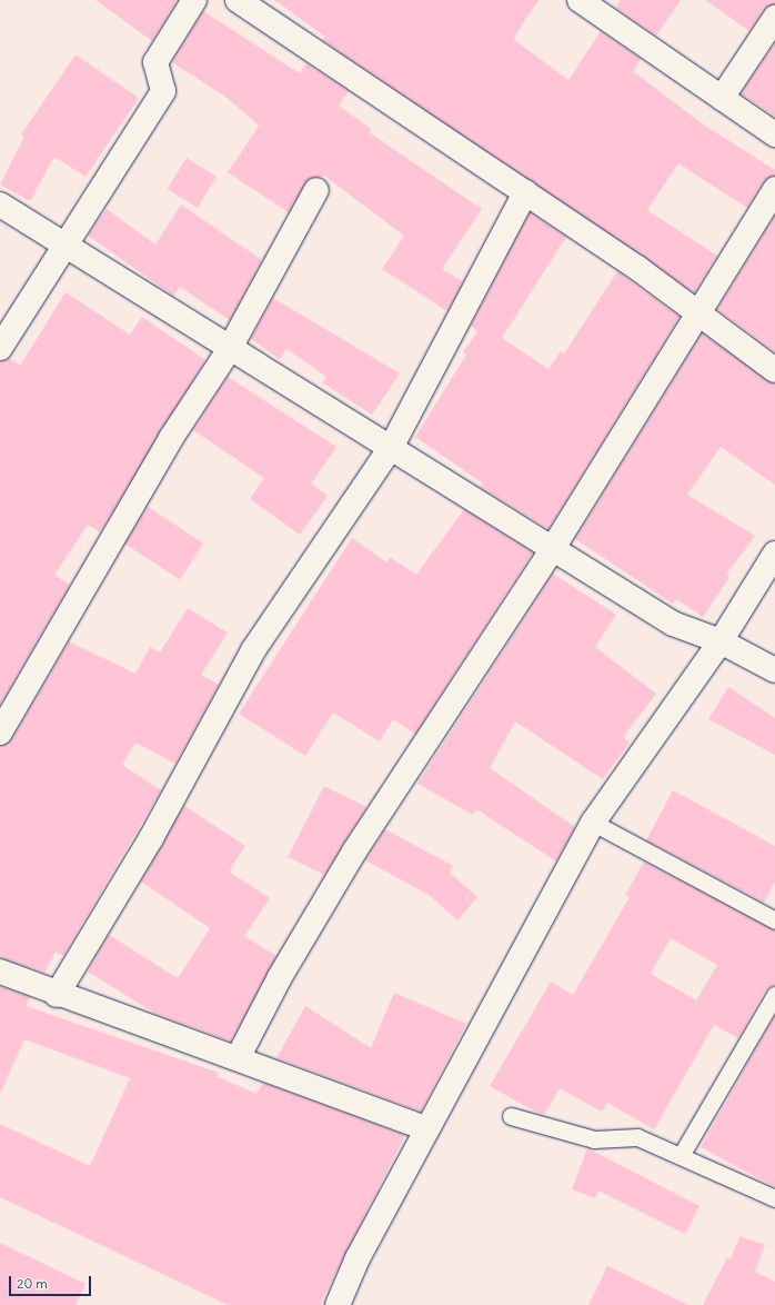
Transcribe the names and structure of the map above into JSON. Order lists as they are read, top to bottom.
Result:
{
  "scale_bar": "20 m"
}
